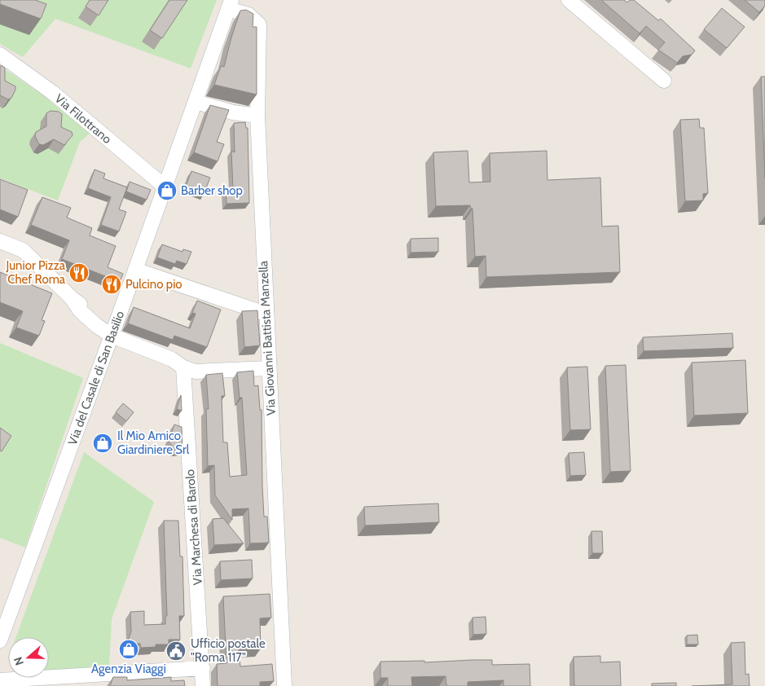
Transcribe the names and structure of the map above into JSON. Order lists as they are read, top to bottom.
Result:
{
  "streets": {
    "street": [
      "Via Filottrano",
      "Via Giovanni Battista Manzella",
      "Via del Casale di San Basilio",
      "Via Marchesa di Barolo"
    ]
  },
  "crossings": [
    ["Via Filottrano", "Via del Casale di San Basilio"],
    ["Via Giovanni Battista Manzella", "Via del Casale di San Basilio"]
  ],
  "places": {
    "shop": ["Barber shop", "Il Mio Amico Giardiniere Srl", "Agenzia Viaggi"],
    "restaurant": ["Junior Pizza Chef Roma", "Pulcino pio"],
    "public building": ["Ufficio postale \"Roma 117\""]
  },
  "north": "left"
}
